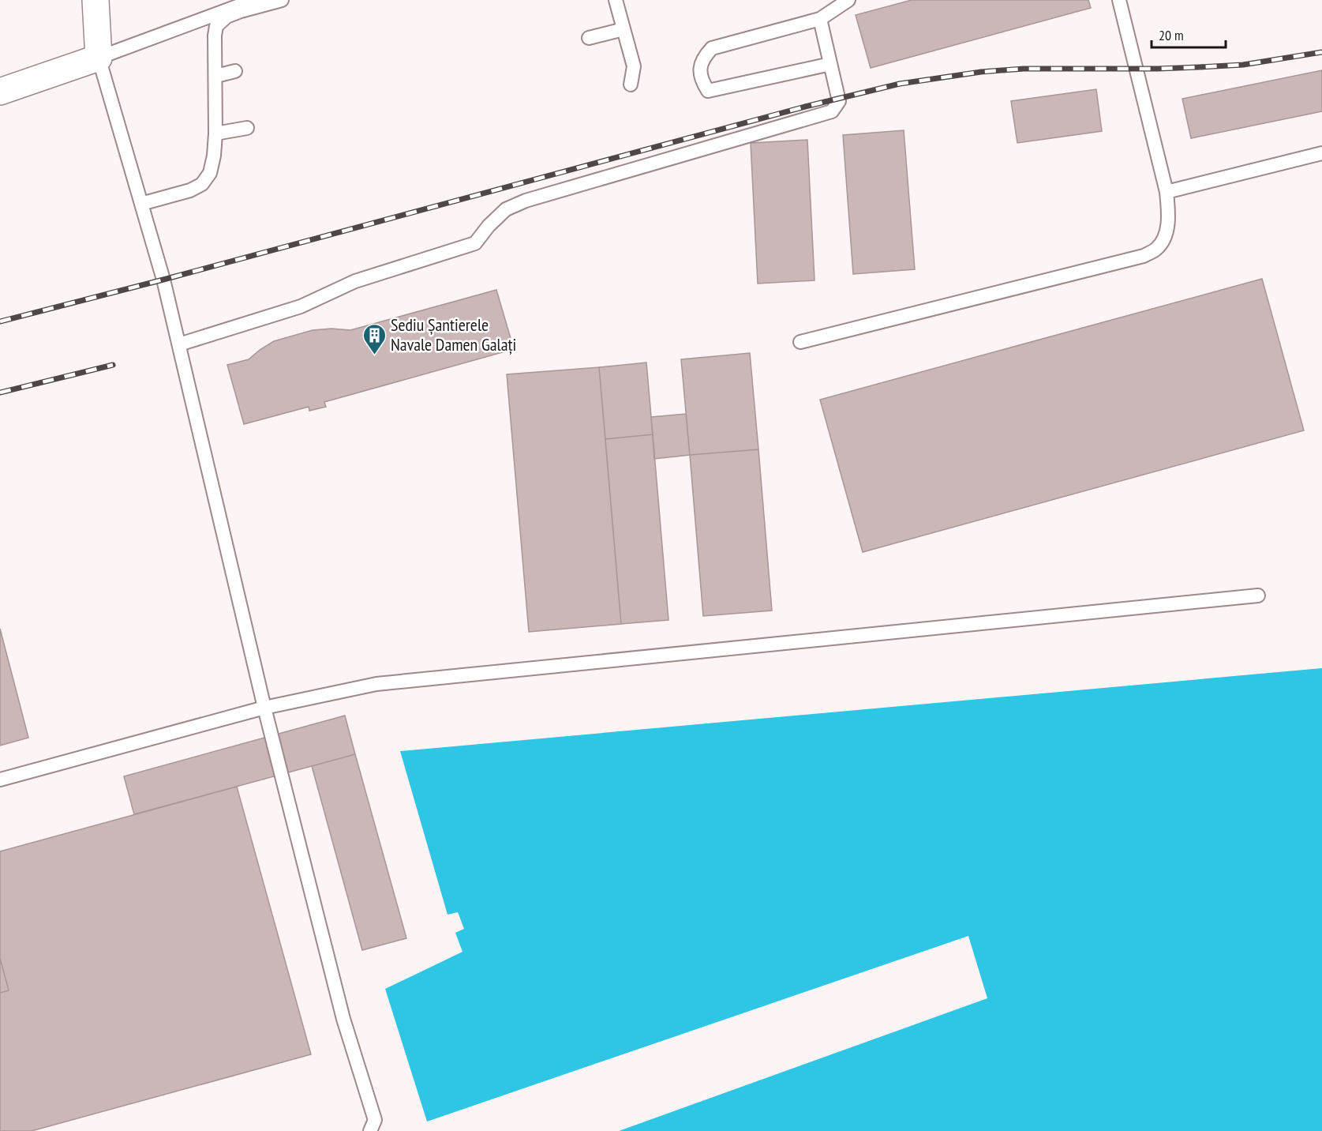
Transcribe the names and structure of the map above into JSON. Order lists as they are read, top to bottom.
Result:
{
  "places": {
    "building": ["Sediu Șantierele Navale Damen Galați"]
  },
  "scale_bar": "20 m"
}
